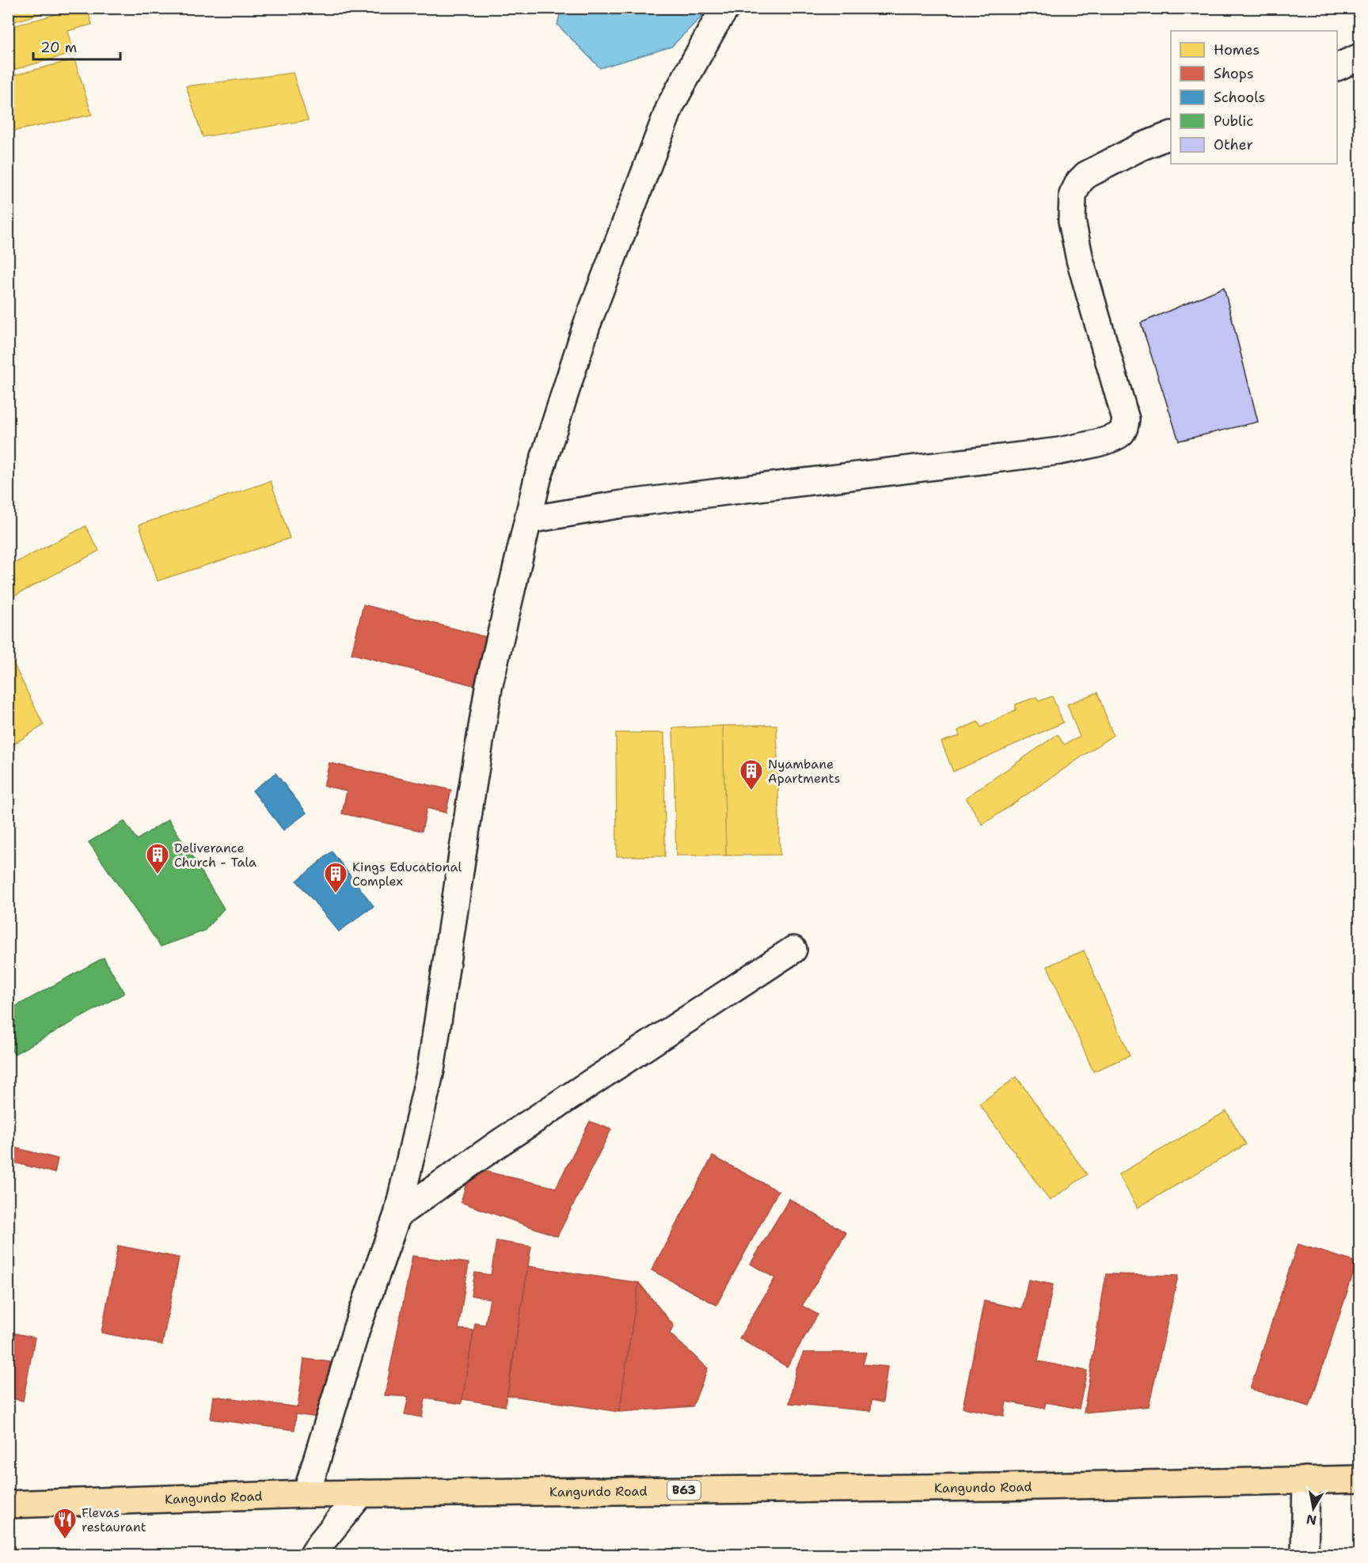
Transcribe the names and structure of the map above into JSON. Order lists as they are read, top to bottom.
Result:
{
  "streets": {
    "highway": ["Kangundo Road", "B63"]
  },
  "places": {
    "building": ["Nyambane Apartments", "Deliverance Church - Tala", "Kings Educational Complex"],
    "restaurant": ["Flevas restaurant"]
  },
  "legend": [
    "Homes",
    "Shops",
    "Schools",
    "Public",
    "Other"
  ],
  "scale_bar": "20 m",
  "north": "bottom"
}
